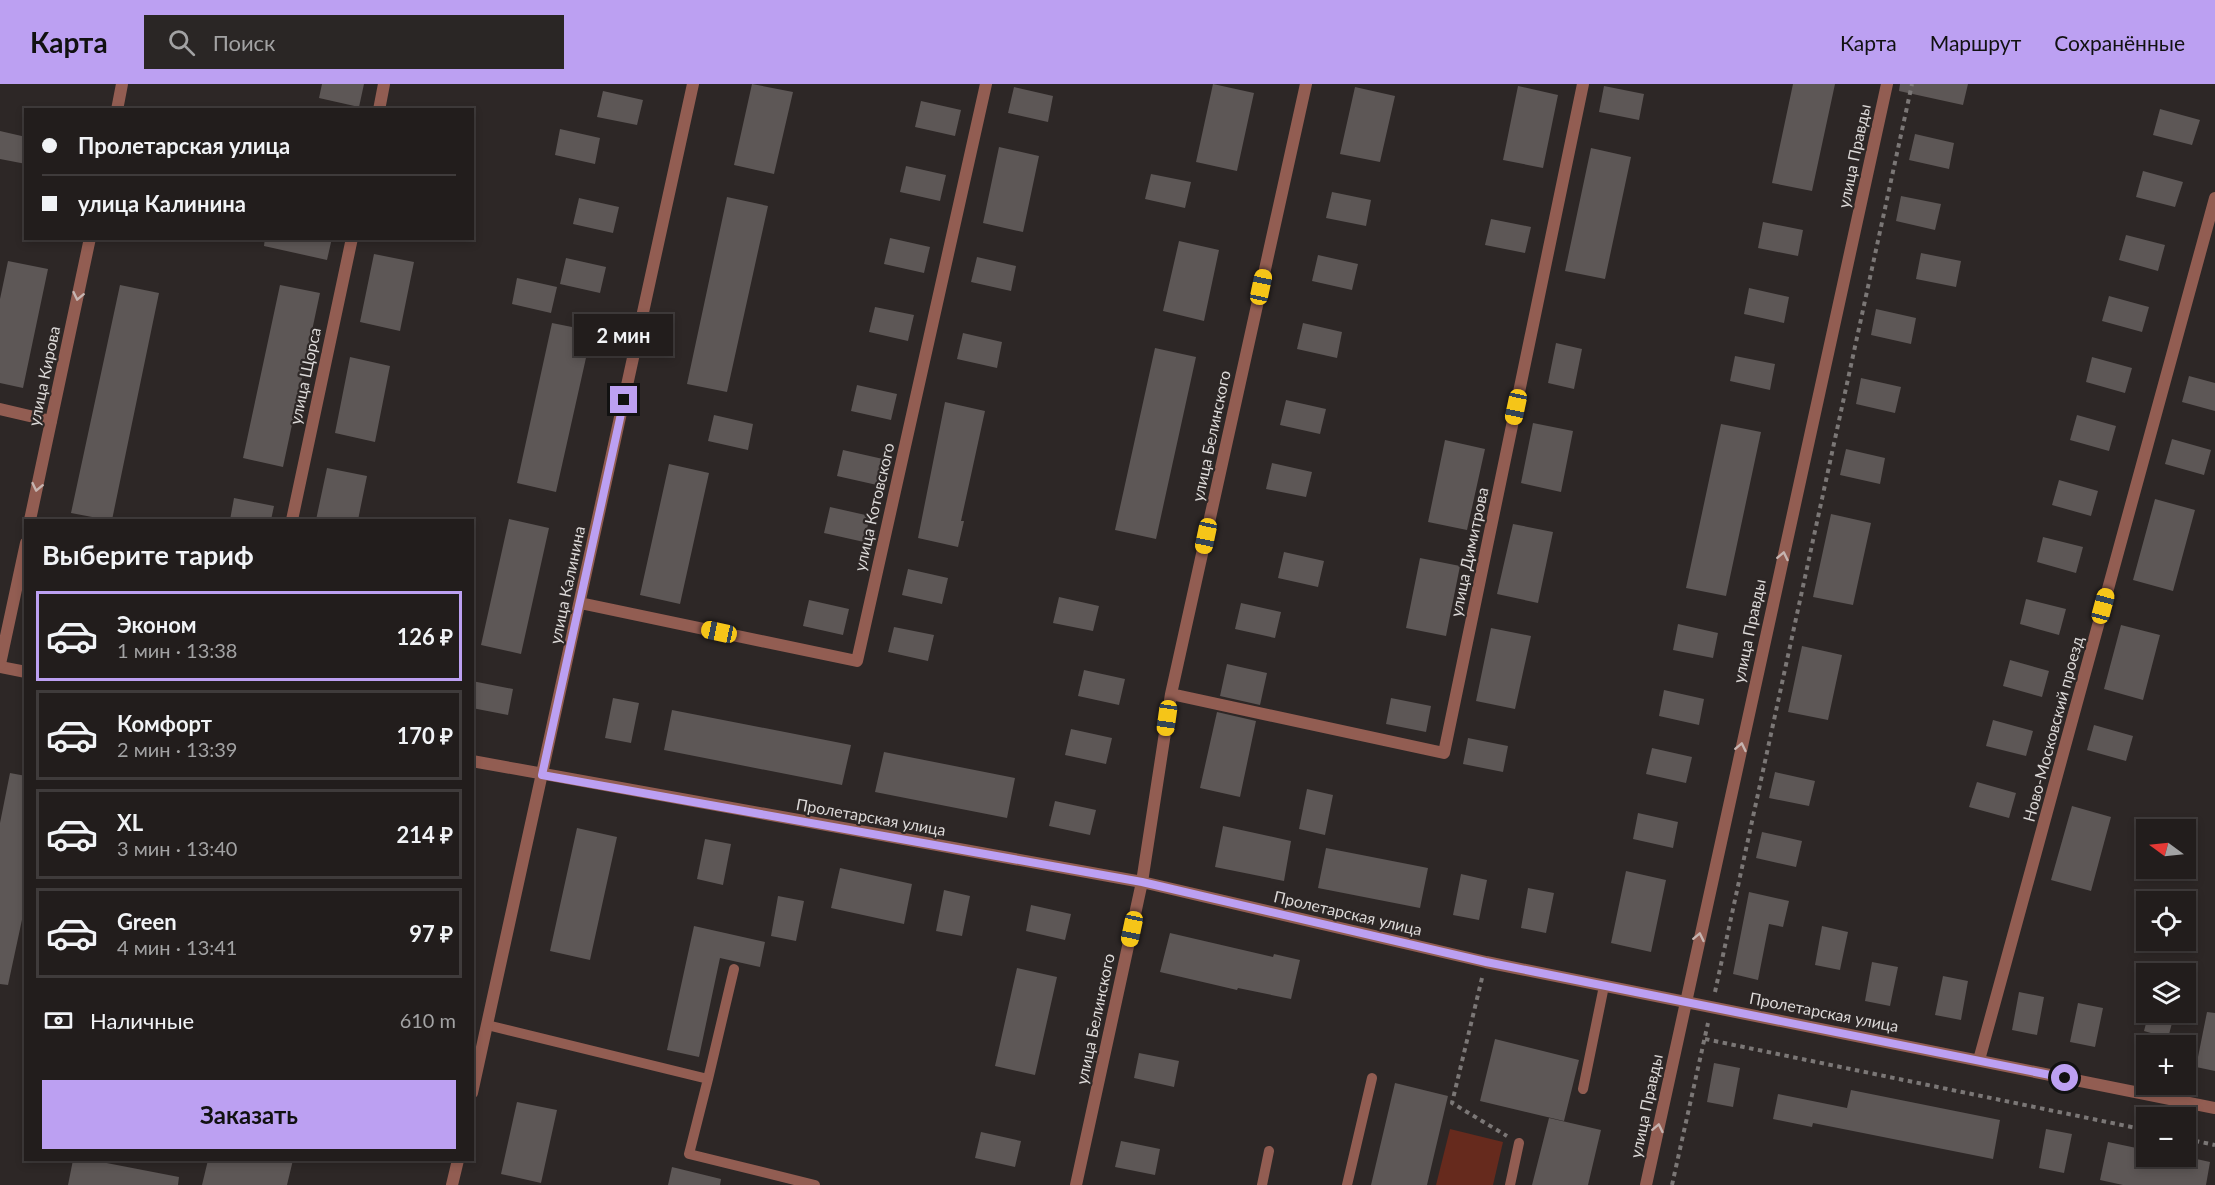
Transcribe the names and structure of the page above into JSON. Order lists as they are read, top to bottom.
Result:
{
  "streets": {
    "street": [
      "улица Правды",
      "улица Кирова",
      "улица Щорса",
      "улица Белинского",
      "улица Котовского",
      "улица Димитрова",
      "улица Калинина",
      "Ново-Московский проезд",
      "Пролетарская улица"
    ]
  },
  "crossings": [
    ["улица Правды", "Пролетарская улица"],
    ["улица Белинского", "улица Димитрова"],
    ["улица Белинского", "Пролетарская улица"],
    ["улица Котовского", "улица Калинина"],
    ["улица Калинина", "Пролетарская улица"],
    ["Ново-Московский проезд", "Пролетарская улица"]
  ],
  "one_way": ["улица Правды", "улица Кирова"],
  "north": "left",
  "page": {
    "header": "Карта",
    "search": "Поиск",
    "nav": ["Карта", "Маршрут", "Сохранённые"],
    "banner": ["Пролетарская улица", "улица Калинина"],
    "bubble": "2 мин",
    "heading": "Выберите тариф",
    "list": [
      {
        "name": "Эконом",
        "note": "1 мин · 13:38",
        "value": "126 ₽"
      },
      {
        "name": "Комфорт",
        "note": "2 мин · 13:39",
        "value": "170 ₽"
      },
      {
        "name": "XL",
        "note": "3 мин · 13:40",
        "value": "214 ₽"
      },
      {
        "name": "Green",
        "note": "4 мин · 13:41",
        "value": "97 ₽"
      }
    ],
    "map_buttons": ["+", "−"],
    "pay": ["Наличные", "610 m"],
    "buttons": "Заказать"
  }
}
